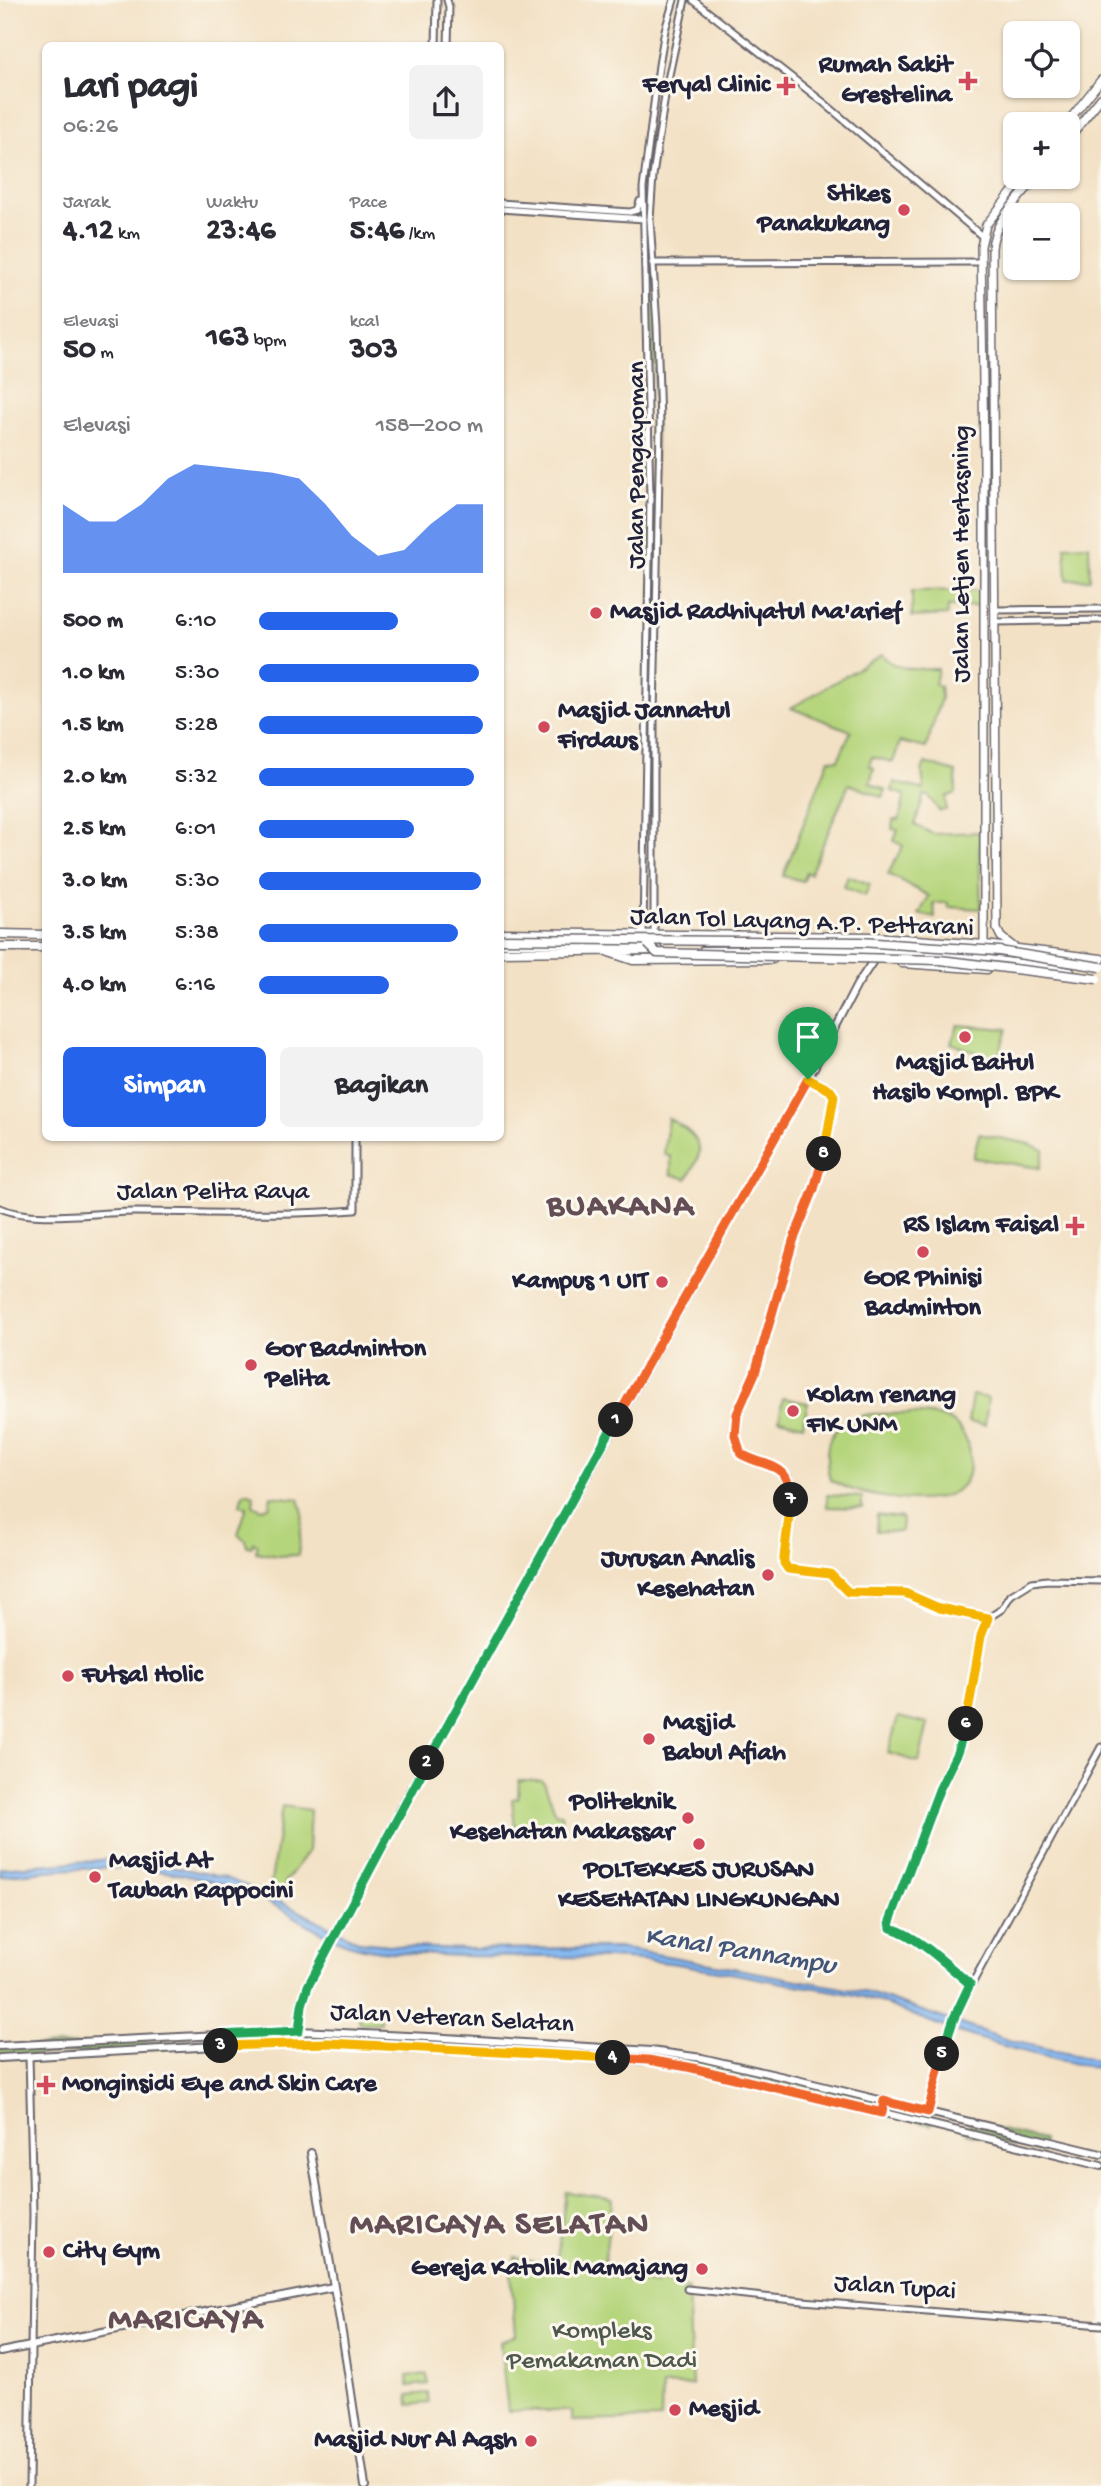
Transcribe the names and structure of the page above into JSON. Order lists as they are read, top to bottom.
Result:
{
  "streets": {
    "highway": ["Jalan Tol Layang A.P. Pettarani"],
    "main road": ["Jalan Letjen Hertasning", "Jalan Veteran Selatan"],
    "street": ["Jalan Pengayoman", "Jalan Pelita Raya", "Jalan Tupai"]
  },
  "districts": ["BUAKANA", "MARICAYA SELATAN", "MARICAYA"],
  "water": ["Kanal Pannampu"],
  "parks": ["Kompleks Pemakaman Dadi"],
  "places": {
    "health": [
      "Rumah Sakit Grestelina",
      "Feryal Clinic",
      "RS Islam Faisal",
      "Monginsidi Eye and Skin Care"
    ],
    "other": [
      "Stikes Panakukang",
      "Masjid Radhiyatul Ma'arief",
      "Masjid Jannatul Firdaus",
      "Masjid Baitul Hasib Kompl. BPK",
      "GOR Phinisi Badminton",
      "Kampus 1 UIT",
      "Gor Badminton Pelita",
      "Kolam renang FIK UNM",
      "Jurusan Analis Kesehatan",
      "Futsal Holic",
      "Masjid Babul Afiah",
      "Politeknik Kesehatan Makassar",
      "POLTEKKES JURUSAN KESEHATAN LINGKUNGAN",
      "Masjid At Taubah Rappocini",
      "City Gym",
      "Gereja Katolik Mamajang",
      "Mesjid",
      "Masjid Nur Al Aqsh"
    ]
  },
  "page": {
    "map_buttons": ["+", "−"],
    "heading": ["Lari pagi", "06:26"],
    "stats": [
      ["Jarak", "4.12 km"],
      ["Waktu", "23:46"],
      ["Pace", "5:46 /km"],
      ["Elevasi", "50 m"],
      ["163 bpm"],
      ["kcal", "303"]
    ],
    "chart": ["Elevasi", "158–200 m"],
    "list": [
      {
        "name": "500 m",
        "note": "6:10"
      },
      {
        "name": "1.0 km",
        "note": "5:30"
      },
      {
        "name": "1.5 km",
        "note": "5:28"
      },
      {
        "name": "2.0 km",
        "note": "5:32"
      },
      {
        "name": "2.5 km",
        "note": "6:01"
      },
      {
        "name": "3.0 km",
        "note": "5:30"
      },
      {
        "name": "3.5 km",
        "note": "5:38"
      },
      {
        "name": "4.0 km",
        "note": "6:16"
      }
    ],
    "buttons": ["Simpan", "Bagikan"],
    "pins": [
      "8",
      "1",
      "7",
      "6",
      "2",
      "3",
      "5",
      "4"
    ]
  }
}
